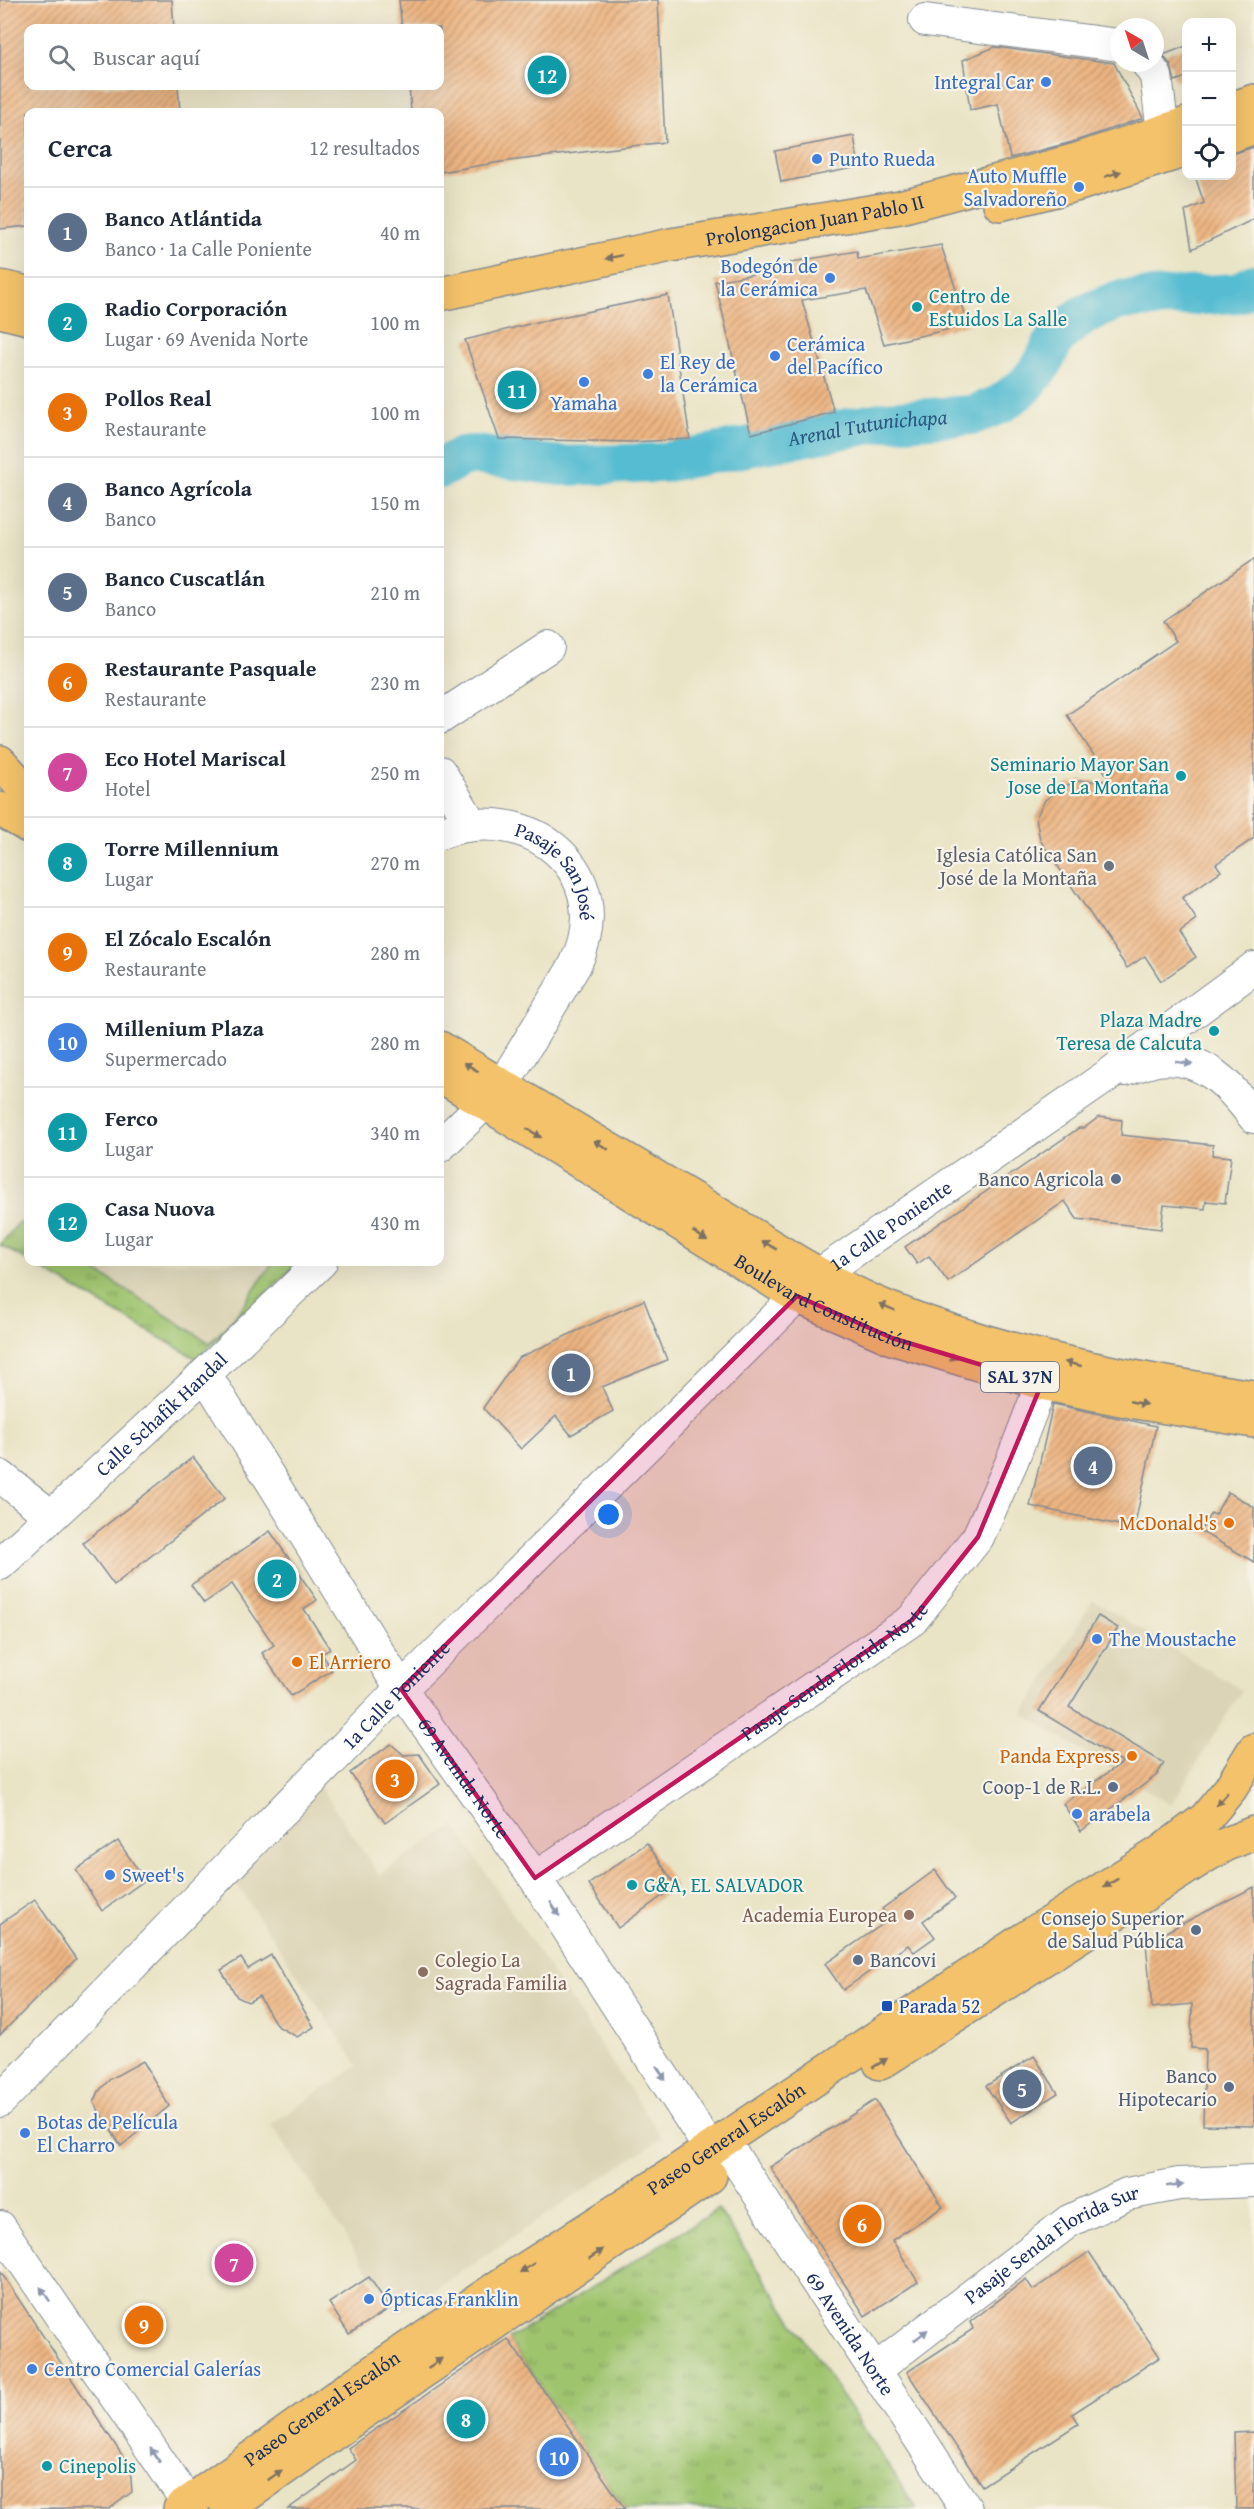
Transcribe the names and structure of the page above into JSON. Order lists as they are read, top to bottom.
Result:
{
  "streets": {
    "main road": [
      "Prolongacion Juan Pablo II",
      "Boulevard Constitución",
      "SAL 37N",
      "Paseo General Escalón"
    ],
    "street": [
      "Pasaje San José",
      "1a Calle Poniente",
      "Calle Schafik Handal",
      "Pasaje Senda Florida Norte",
      "69 Avenida Norte",
      "Pasaje Senda Florida Sur"
    ]
  },
  "crossings": [
    ["Pasaje San José", "Boulevard Constitución"],
    ["1a Calle Poniente", "Boulevard Constitución"],
    ["1a Calle Poniente", "69 Avenida Norte"],
    ["Boulevard Constitución", "Pasaje Senda Florida Norte"],
    ["Calle Schafik Handal", "69 Avenida Norte"],
    ["Pasaje Senda Florida Norte", "69 Avenida Norte"],
    ["69 Avenida Norte", "Paseo General Escalón"],
    ["69 Avenida Norte", "Pasaje Senda Florida Sur"]
  ],
  "one_way": ["Pasaje Senda Florida Sur"],
  "water": ["Arenal Tutunichapa"],
  "places": {
    "other": [
      "Integral Car",
      "Punto Rueda",
      "Auto Muffle Salvadoreño",
      "Bodegón de la Cerámica",
      "Centro de Estuidos La Salle",
      "Cerámica del Pacífico",
      "El Rey de la Cerámica",
      "Yamaha",
      "Seminario Mayor San Jose de La Montaña",
      "Iglesia Católica San José de la Montaña",
      "Plaza Madre Teresa de Calcuta",
      "Banco Agricola",
      "McDonald's",
      "The Moustache",
      "El Arriero",
      "Panda Express",
      "Coop-1 de R.L.",
      "arabela",
      "Sweet's",
      "G&A, EL SALVADOR",
      "Academia Europea",
      "Consejo Superior de Salud Pública",
      "Bancovi",
      "Colegio La Sagrada Familia",
      "Banco Hipotecario",
      "Botas de Película El Charro",
      "Ópticas Franklin",
      "Centro Comercial Galerías",
      "Cinepolis"
    ],
    "transit": ["Parada 52"]
  },
  "north": "top left",
  "page": {
    "map_buttons": ["+", "−"],
    "search": "Buscar aquí",
    "pins": [
      "12",
      "11",
      "1",
      "4",
      "2",
      "3",
      "5",
      "6",
      "7",
      "9",
      "8",
      "10"
    ],
    "heading": ["Cerca", "12 resultados"],
    "list": [
      {
        "mark": "1",
        "name": "Banco Atlántida",
        "note": "Banco · 1a Calle Poniente",
        "value": "40 m"
      },
      {
        "mark": "2",
        "name": "Radio Corporación",
        "note": "Lugar · 69 Avenida Norte",
        "value": "100 m"
      },
      {
        "mark": "3",
        "name": "Pollos Real",
        "note": "Restaurante",
        "value": "100 m"
      },
      {
        "mark": "4",
        "name": "Banco Agrícola",
        "note": "Banco",
        "value": "150 m"
      },
      {
        "mark": "5",
        "name": "Banco Cuscatlán",
        "note": "Banco",
        "value": "210 m"
      },
      {
        "mark": "6",
        "name": "Restaurante Pasquale",
        "note": "Restaurante",
        "value": "230 m"
      },
      {
        "mark": "7",
        "name": "Eco Hotel Mariscal",
        "note": "Hotel",
        "value": "250 m"
      },
      {
        "mark": "8",
        "name": "Torre Millennium",
        "note": "Lugar",
        "value": "270 m"
      },
      {
        "mark": "9",
        "name": "El Zócalo Escalón",
        "note": "Restaurante",
        "value": "280 m"
      },
      {
        "mark": "10",
        "name": "Millenium Plaza",
        "note": "Supermercado",
        "value": "280 m"
      },
      {
        "mark": "11",
        "name": "Ferco",
        "note": "Lugar",
        "value": "340 m"
      },
      {
        "mark": "12",
        "name": "Casa Nuova",
        "note": "Lugar",
        "value": "430 m"
      }
    ]
  }
}
